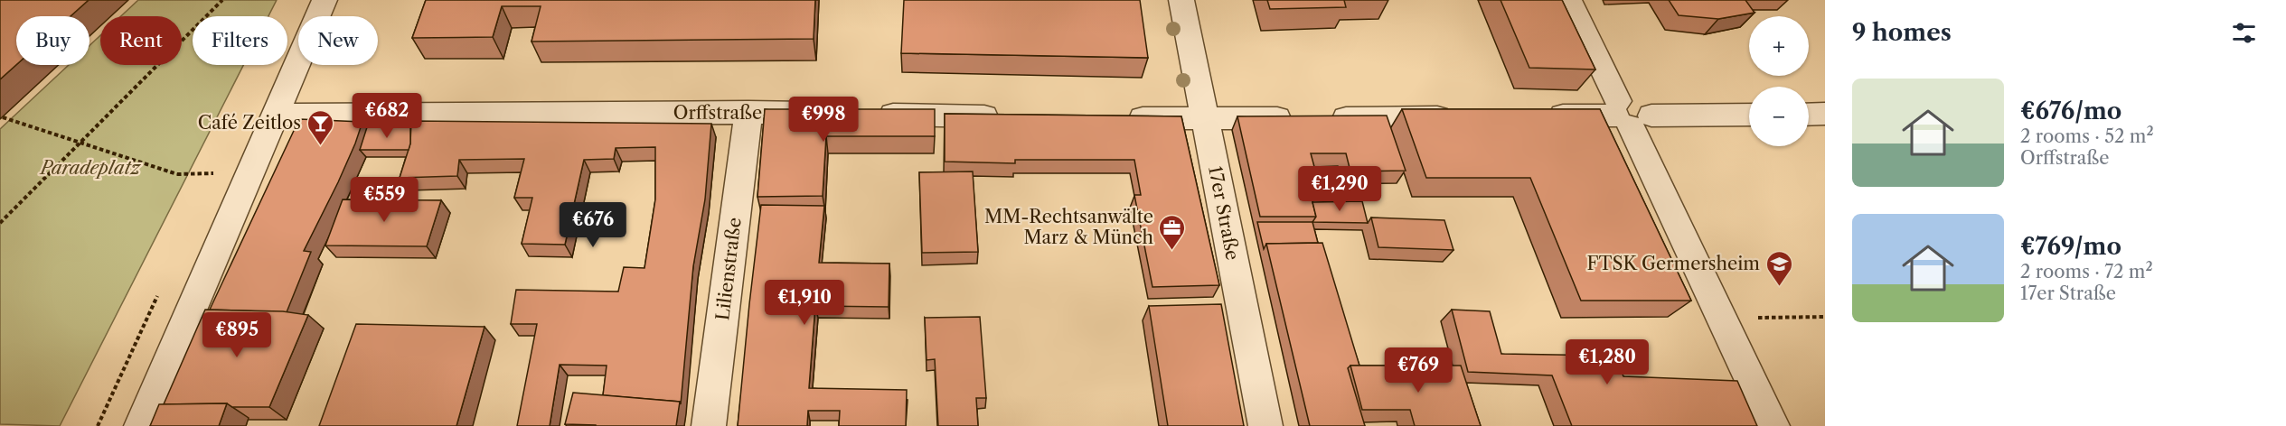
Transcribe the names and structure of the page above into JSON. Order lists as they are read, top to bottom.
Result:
{
  "streets": {
    "street": ["Orffstraße", "17er Straße", "Lilienstraße"]
  },
  "crossings": [
    ["Orffstraße", "Lilienstraße"]
  ],
  "parks": ["Paradeplatz"],
  "places": {
    "bar": ["Café Zeitlos"],
    "office": ["MM-Rechtsanwälte Marz & Münch"],
    "school or university": ["FTSK Germersheim"]
  },
  "page": {
    "heading": "9 homes",
    "map_buttons": ["+", "−"],
    "chip": [
      "Buy",
      "Rent",
      "Filters",
      "New"
    ],
    "list": [
      {
        "name": "€676/mo",
        "note": "2 rooms · 52 m² · Orffstraße"
      },
      {
        "name": "€769/mo",
        "note": "2 rooms · 72 m² · 17er Straße"
      }
    ],
    "price": [
      "€682",
      "€998",
      "€1,290",
      "€559",
      "€676",
      "€1,910",
      "€895",
      "€1,280",
      "€769"
    ]
  }
}
